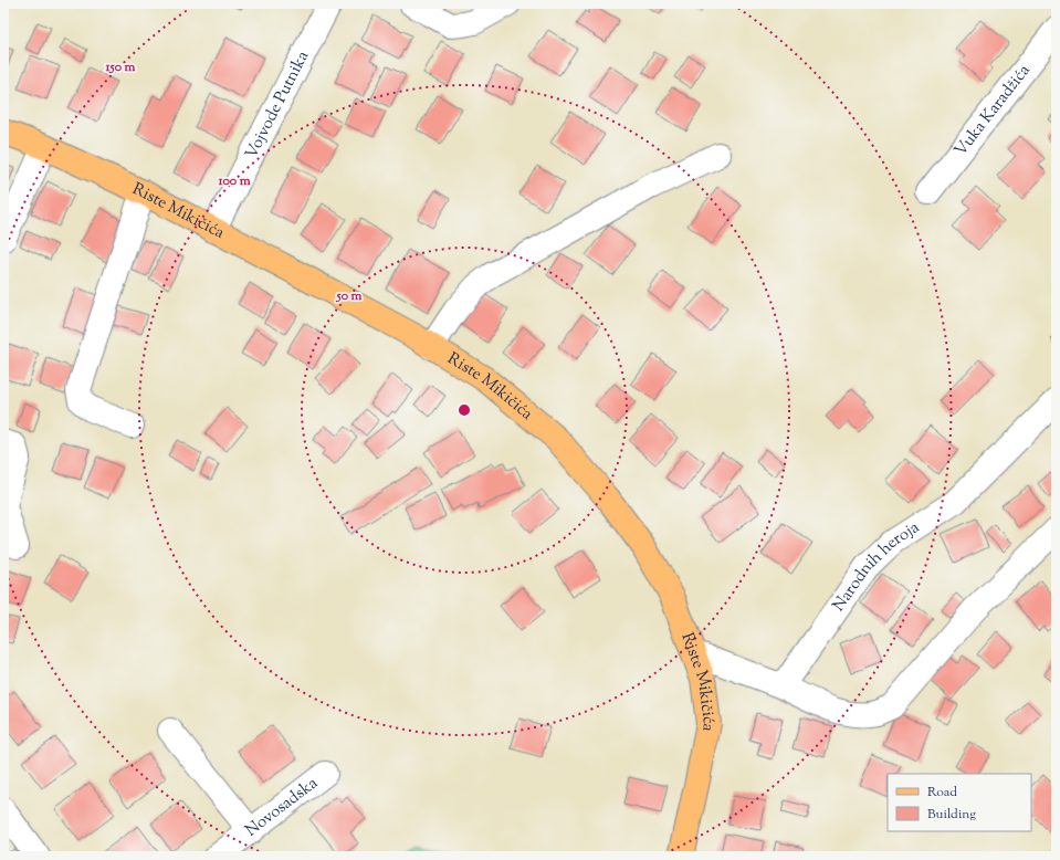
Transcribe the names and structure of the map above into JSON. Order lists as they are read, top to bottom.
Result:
{
  "streets": {
    "main road": ["Riste Mikičića"],
    "street": [
      "Vojvode Putnika",
      "Vuka Karadžića",
      "Narodnih heroja",
      "Novosadska"
    ]
  },
  "crossings": [
    ["Vojvode Putnika", "Riste Mikičića"]
  ],
  "legend": ["Road", "Building"],
  "rings": ["150 m", "100 m", "50 m"]
}
